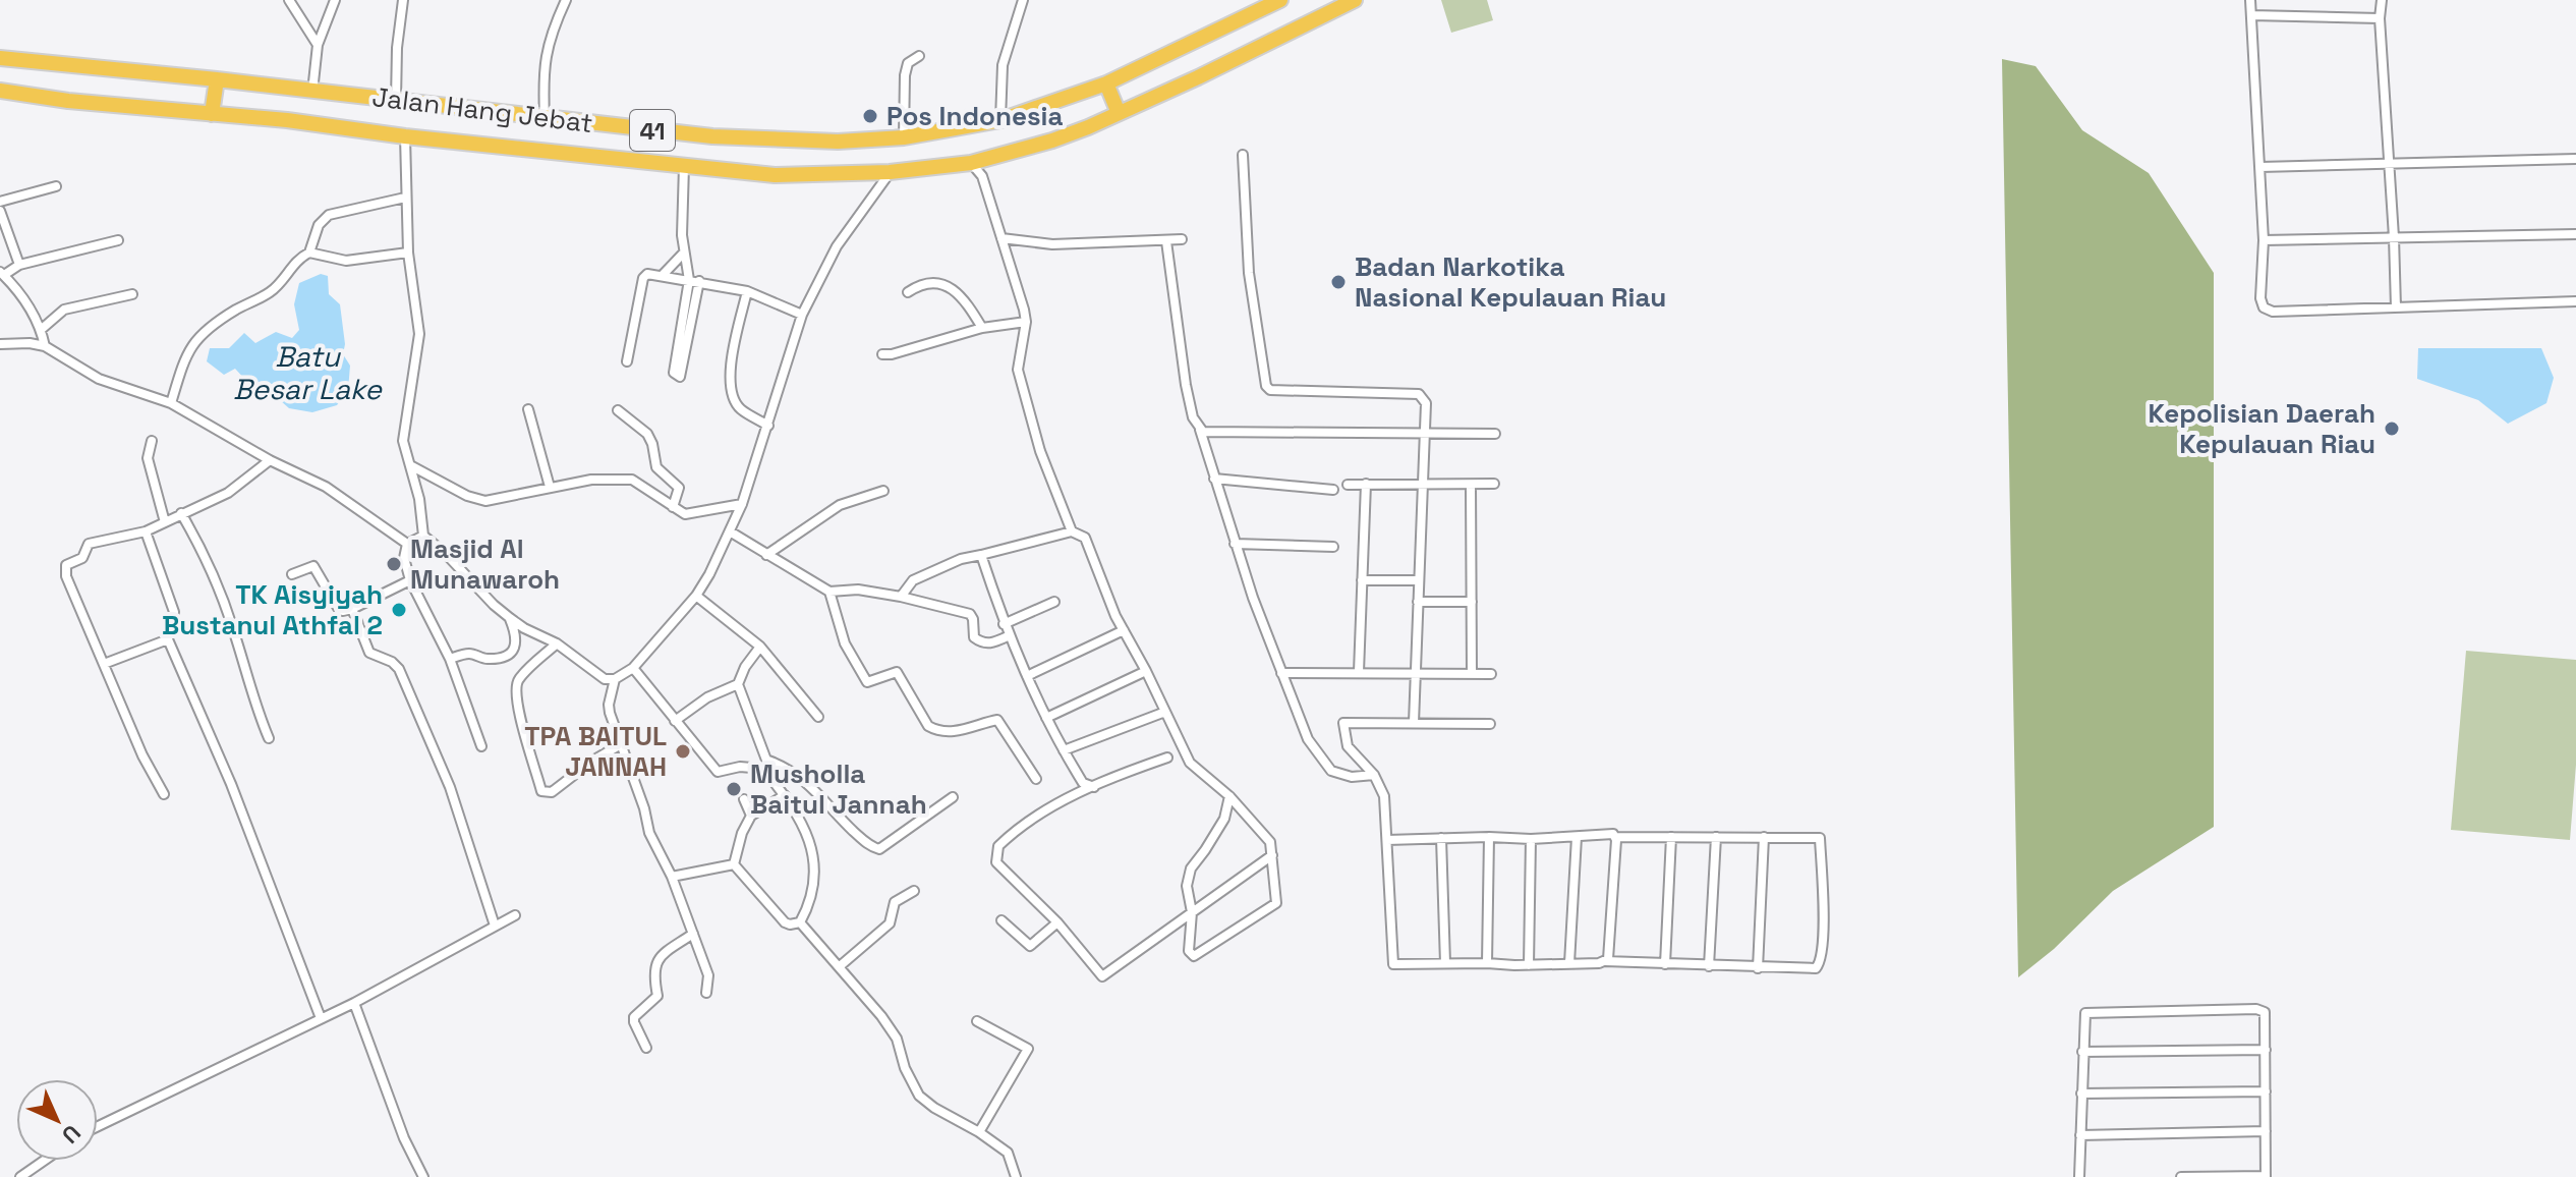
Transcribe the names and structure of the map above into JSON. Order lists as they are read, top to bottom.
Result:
{
  "streets": {
    "highway": ["Jalan Hang Jebat", "41"]
  },
  "water": ["Batu Besar Lake"],
  "places": [
    "Pos Indonesia",
    "Badan Narkotika Nasional Kepulauan Riau",
    "Kepolisian Daerah Kepulauan Riau",
    "Masjid Al Munawaroh",
    "TK Aisyiyah Bustanul Athfal 2",
    "TPA BAITUL JANNAH",
    "Musholla Baitul Jannah"
  ],
  "north": "bottom right"
}
